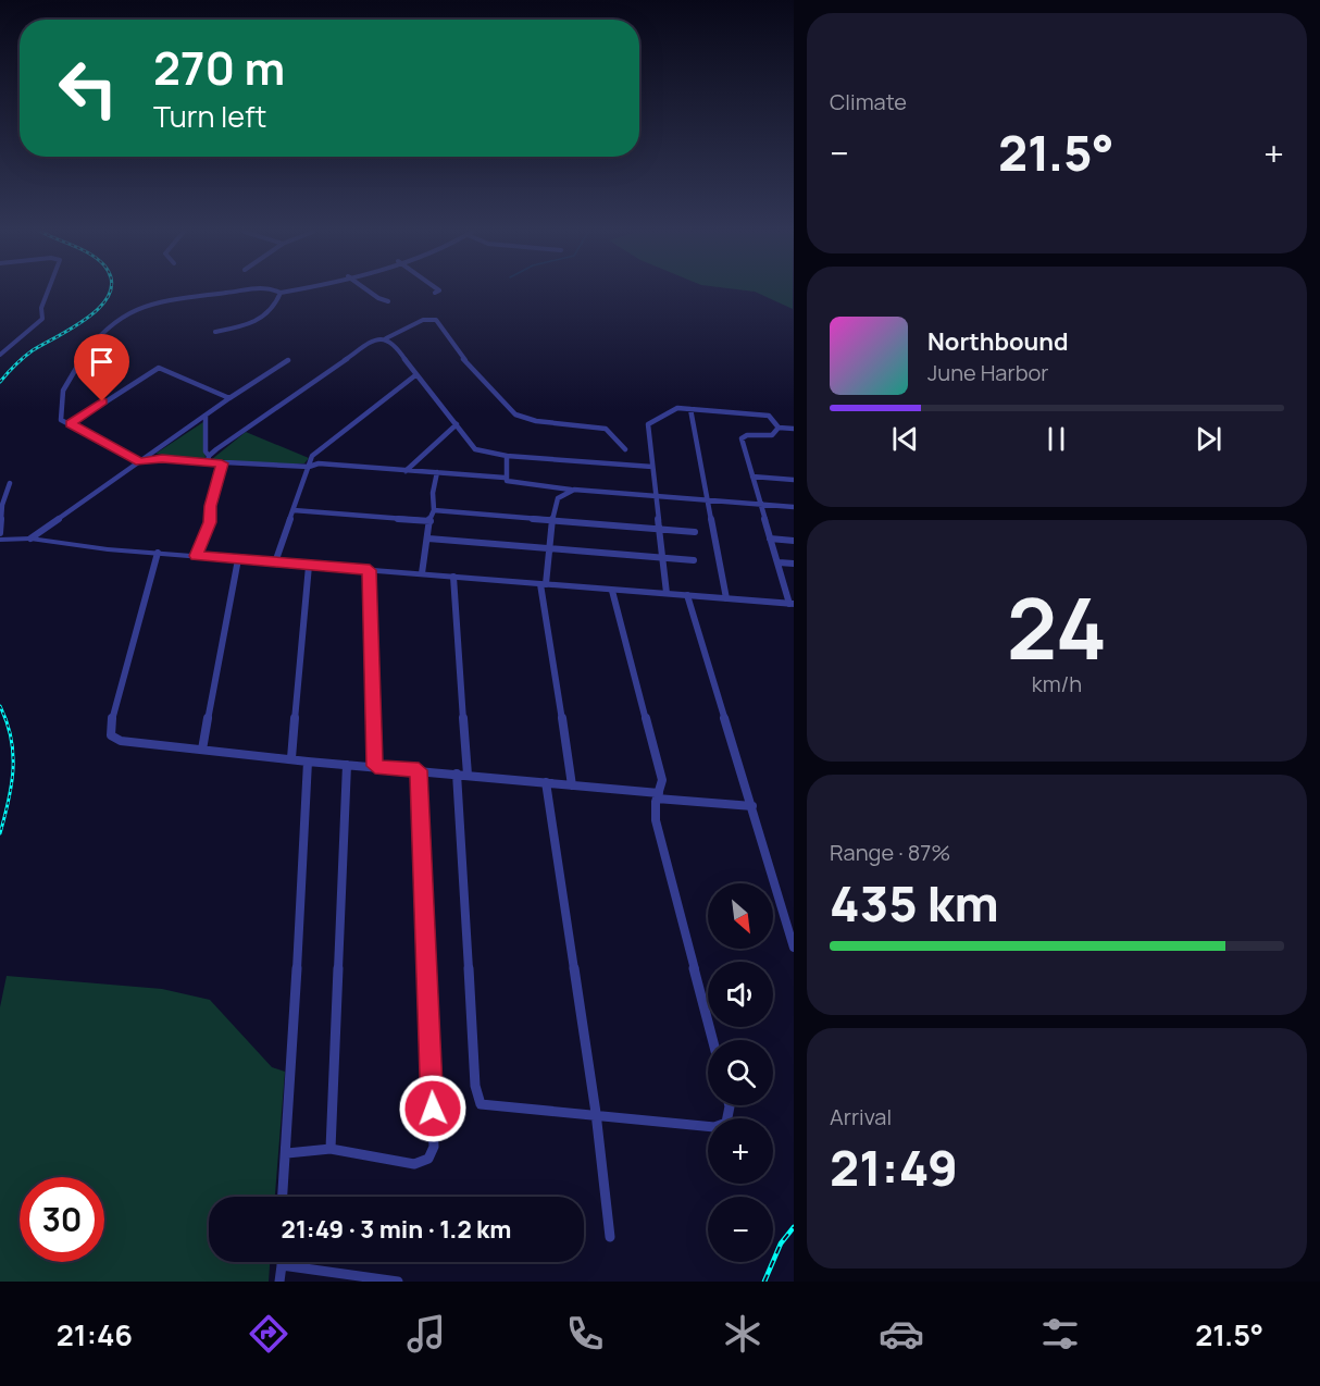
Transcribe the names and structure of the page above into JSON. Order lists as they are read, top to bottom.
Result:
{
  "north": "bottom right",
  "page": {
    "tile": [
      "Climate",
      ["24", "km/h"],
      ["Range · 87%", "435 km"],
      ["Arrival", "21:49"]
    ],
    "turn": ["270 m", "Turn left"],
    "heat": ["−", "21.5°", "+"],
    "song": ["Northbound", "June Harbor"],
    "map_buttons": ["+", "−"],
    "limit": "30",
    "trip": "21:49 · 3 min · 1.2 km",
    "tabs": ["21:46", "21.5°"]
  }
}
